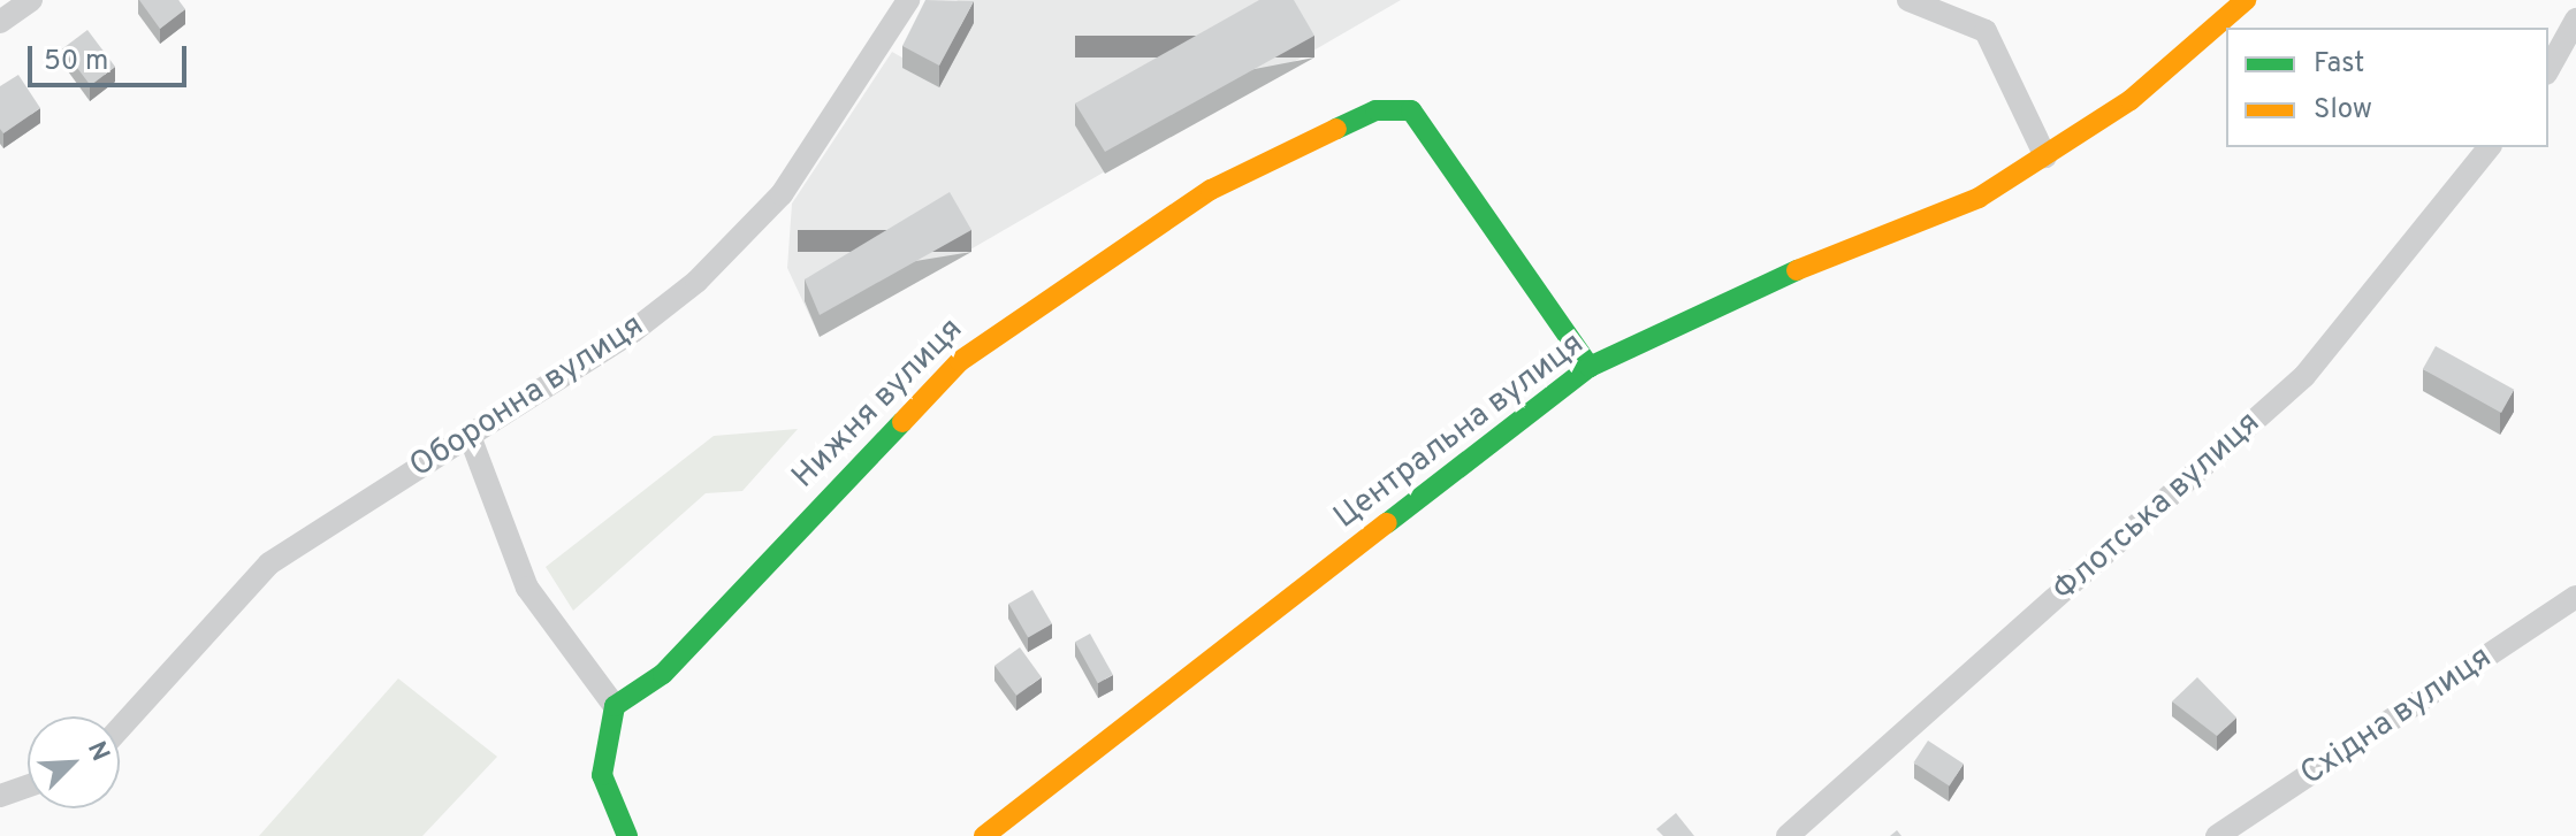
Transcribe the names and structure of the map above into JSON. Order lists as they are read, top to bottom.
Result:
{
  "streets": {
    "street": [
      "Оборонна вулиця",
      "Нижня вулиця",
      "Центральна вулиця",
      "Флотська вулиця",
      "Східна вулиця"
    ]
  },
  "crossings": [
    ["Нижня вулиця", "Центральна вулиця"]
  ],
  "legend": ["Fast", "Slow"],
  "scale_bar": "50 m",
  "north": "top right"
}
